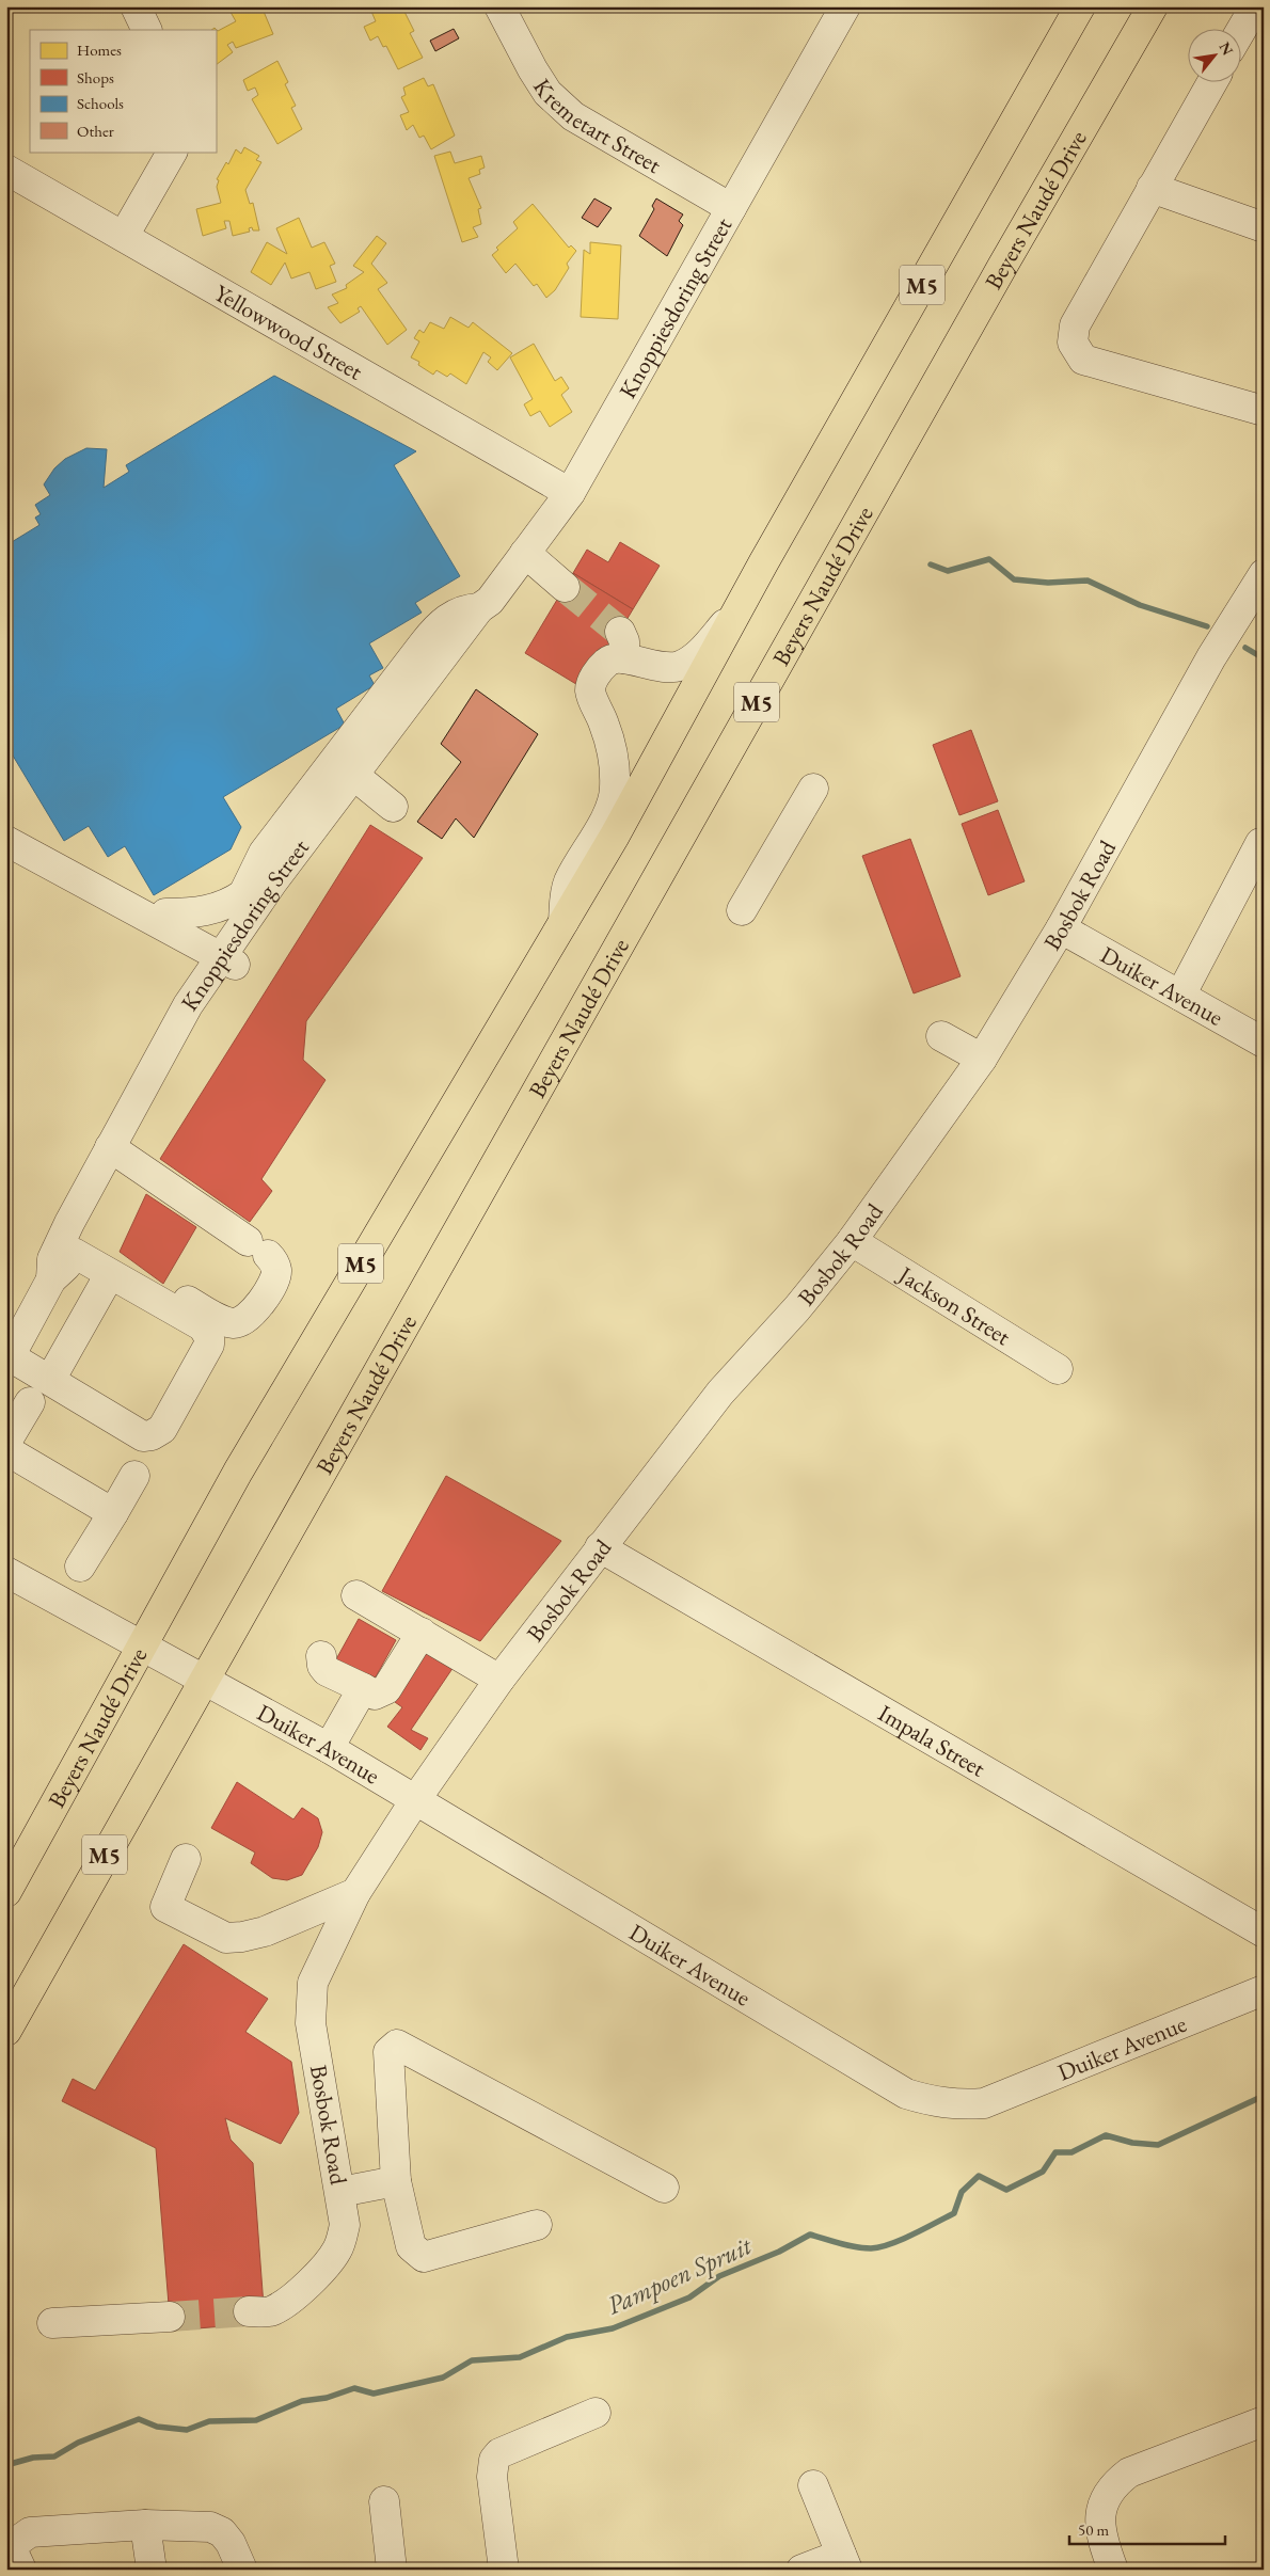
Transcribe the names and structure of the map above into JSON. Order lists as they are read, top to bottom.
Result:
{
  "streets": {
    "main road": ["Beyers Naudé Drive", "M5"],
    "street": [
      "Kremetart Street",
      "Knoppiesdoring Street",
      "Yellowwood Street",
      "Bosbok Road",
      "Duiker Avenue",
      "Jackson Street",
      "Impala Street"
    ]
  },
  "crossings": [
    ["Kremetart Street", "Knoppiesdoring Street"],
    ["Beyers Naudé Drive", "Duiker Avenue"],
    ["Knoppiesdoring Street", "Yellowwood Street"],
    ["Bosbok Road", "Duiker Avenue"],
    ["Bosbok Road", "Jackson Street"],
    ["Bosbok Road", "Impala Street"]
  ],
  "water": ["Pampoen Spruit"],
  "legend": [
    "Homes",
    "Shops",
    "Schools",
    "Other"
  ],
  "scale_bar": "50 m",
  "north": "top right"
}
